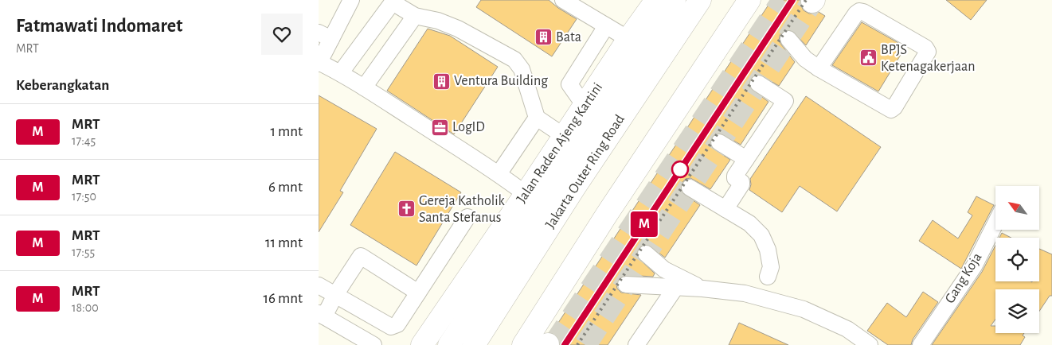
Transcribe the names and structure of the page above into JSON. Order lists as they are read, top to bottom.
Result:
{
  "streets": {
    "highway": ["Jalan Raden Ajeng Kartini", "Jakarta Outer Ring Road"],
    "street": ["Gang Koja"]
  },
  "places": {
    "building": ["Bata", "Ventura Building"],
    "public building": ["BPJS Ketenagakerjaan"],
    "office": ["LogID"],
    "church": ["Gereja Katholik Santa Stefanus"]
  },
  "lines": ["metro line M"],
  "north": "top left",
  "page": {
    "heading": [
      ["Fatmawati Indomaret", "MRT"],
      "Keberangkatan"
    ],
    "on_map": "M",
    "list": [
      {
        "mark": "M",
        "name": "MRT",
        "note": "17:45",
        "value": "1 mnt"
      },
      {
        "mark": "M",
        "name": "MRT",
        "note": "17:50",
        "value": "6 mnt"
      },
      {
        "mark": "M",
        "name": "MRT",
        "note": "17:55",
        "value": "11 mnt"
      },
      {
        "mark": "M",
        "name": "MRT",
        "note": "18:00",
        "value": "16 mnt"
      }
    ]
  }
}
